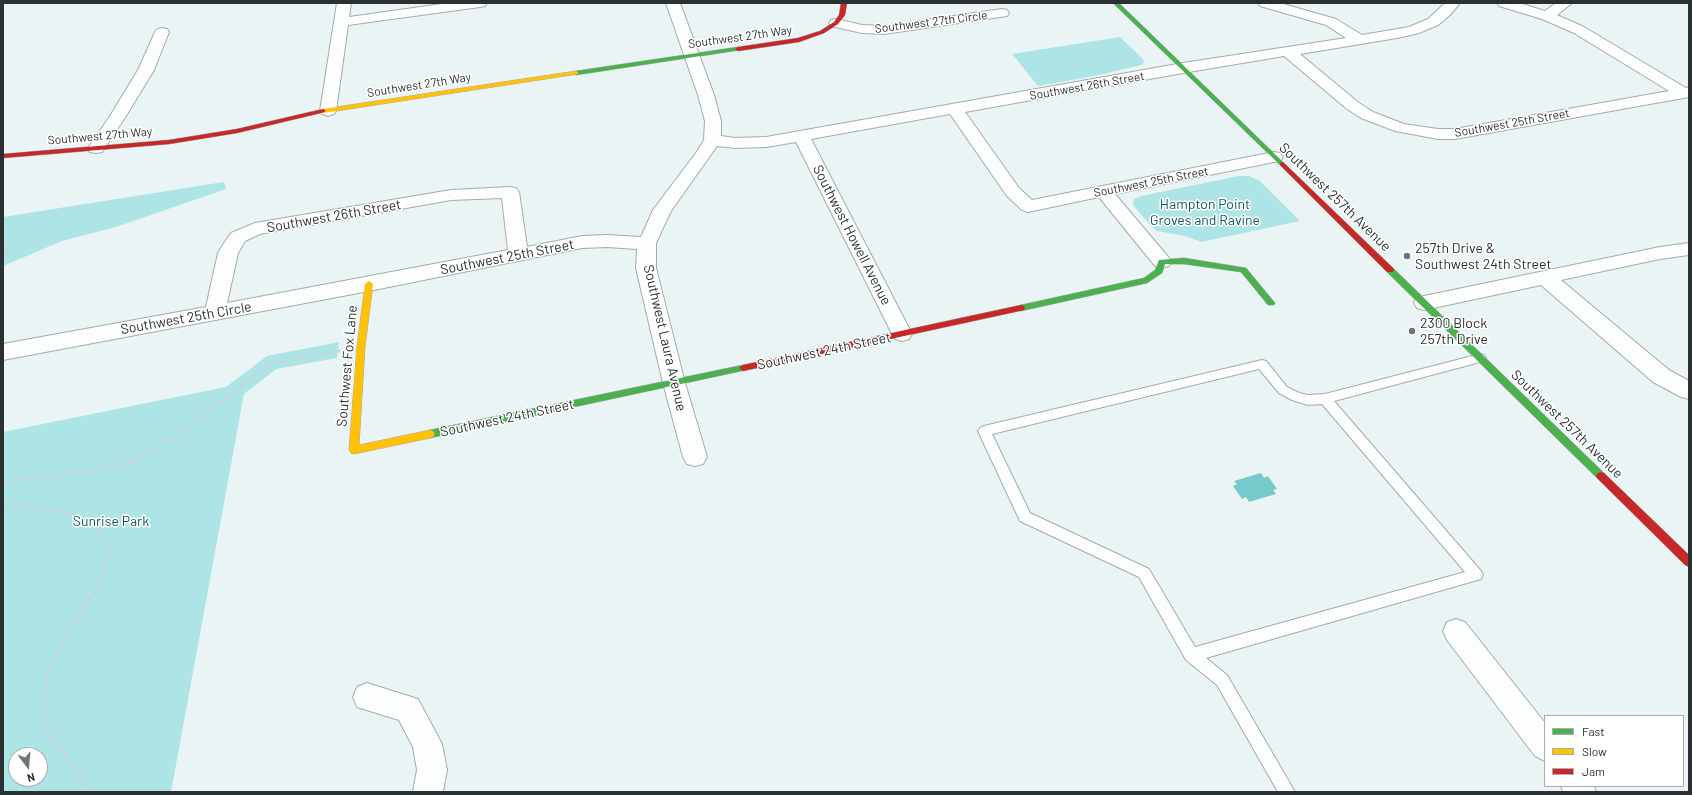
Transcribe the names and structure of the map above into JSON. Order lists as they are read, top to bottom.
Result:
{
  "streets": {
    "street": [
      "Southwest 27th Circle",
      "Southwest 27th Way",
      "Southwest 26th Street",
      "Southwest 25th Street",
      "Southwest 257th Avenue",
      "Southwest Howell Avenue",
      "Southwest 25th Circle",
      "Southwest Laura Avenue",
      "Southwest 24th Street",
      "Southwest Fox Lane"
    ]
  },
  "crossings": [
    ["Southwest 27th Circle", "Southwest 27th Way"],
    ["Southwest 27th Way", "Southwest Laura Avenue"],
    ["Southwest 26th Street", "Southwest 25th Street"],
    ["Southwest 26th Street", "Southwest 257th Avenue"],
    ["Southwest 26th Street", "Southwest Howell Avenue"],
    ["Southwest 26th Street", "Southwest 25th Circle"],
    ["Southwest 26th Street", "Southwest Laura Avenue"],
    ["Southwest 25th Street", "Southwest 257th Avenue"],
    ["Southwest 25th Street", "Southwest 25th Circle"],
    ["Southwest 25th Street", "Southwest Laura Avenue"],
    ["Southwest 25th Street", "Southwest Fox Lane"],
    ["Southwest Howell Avenue", "Southwest 24th Street"],
    ["Southwest 25th Circle", "Southwest Fox Lane"],
    ["Southwest Laura Avenue", "Southwest 24th Street"],
    ["Southwest 24th Street", "Southwest Fox Lane"]
  ],
  "parks": ["Hampton Point Groves and Ravine", "Sunrise Park"],
  "places": ["257th Drive & Southwest 24th Street", "2300 Block 257th Drive"],
  "legend": ["Fast", "Slow", "Jam"],
  "north": "bottom"
}
